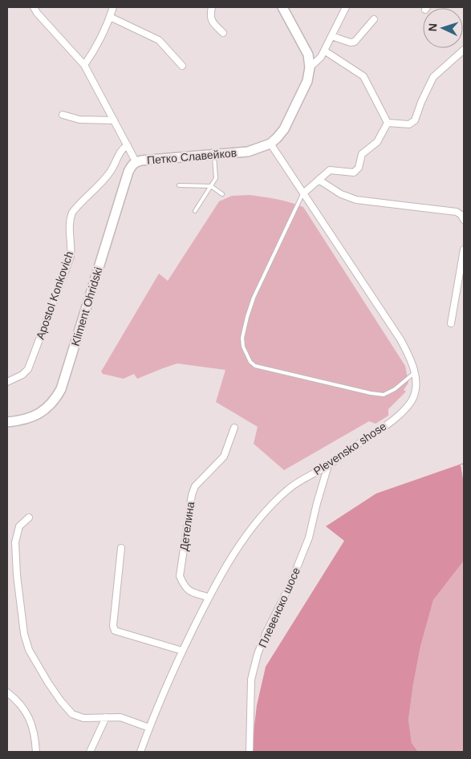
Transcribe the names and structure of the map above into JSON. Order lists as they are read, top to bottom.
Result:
{
  "streets": {
    "street": [
      "Петко Славейков",
      "Apostol Konkovich",
      "Kliment Ohridski",
      "Plevensko shose",
      "Детелина",
      "Плевенско шосе"
    ]
  },
  "crossings": [
    ["Петко Славейков", "Kliment Ohridski"],
    ["Петко Славейков", "Plevensko shose"],
    ["Plevensko shose", "Детелина"],
    ["Plevensko shose", "Плевенско шосе"]
  ],
  "north": "left"
}
